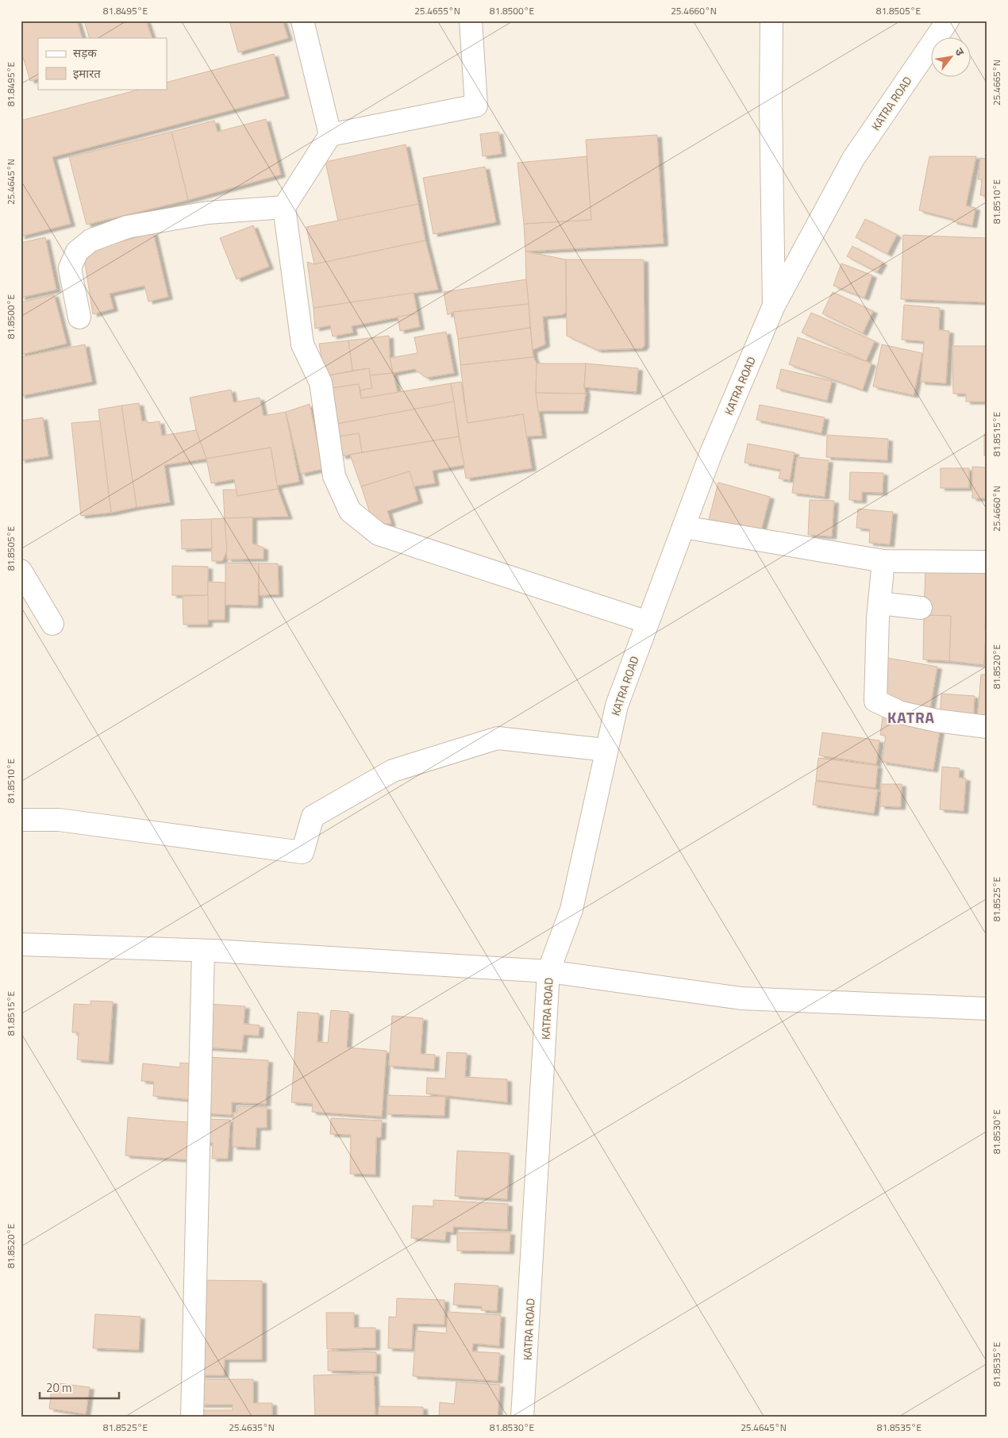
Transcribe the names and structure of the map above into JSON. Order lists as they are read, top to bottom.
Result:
{
  "streets": {
    "street": ["KATRA ROAD"]
  },
  "districts": ["KATRA"],
  "legend": ["सड़क", "इमारत"],
  "scale_bar": "20 m",
  "north": "top right",
  "coordinates": [
    "81.8495°E",
    "25.4655°N",
    "81.8500°E",
    "25.4660°N",
    "81.8505°E",
    "25.4665°N",
    "25.4645°N",
    "81.8510°E",
    "81.8515°E",
    "81.8520°E",
    "81.8525°E",
    "81.8530°E",
    "81.8535°E",
    "25.4635°N"
  ]
}
